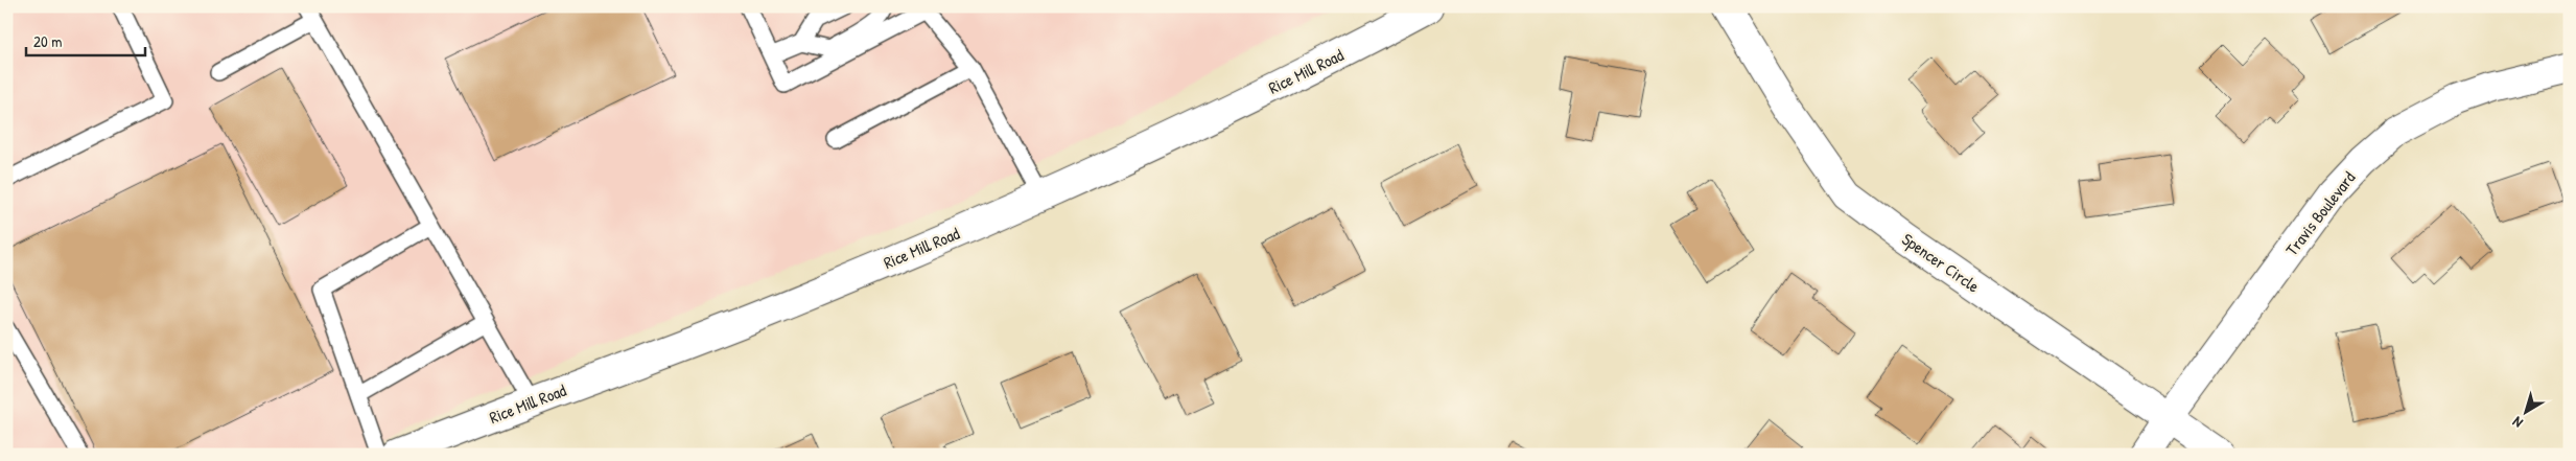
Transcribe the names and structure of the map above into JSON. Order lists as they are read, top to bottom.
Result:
{
  "streets": {
    "street": ["Rice Mill Road", "Travis Boulevard", "Spencer Circle"]
  },
  "crossings": [
    ["Travis Boulevard", "Spencer Circle"]
  ],
  "scale_bar": "20 m",
  "north": "bottom left"
}
